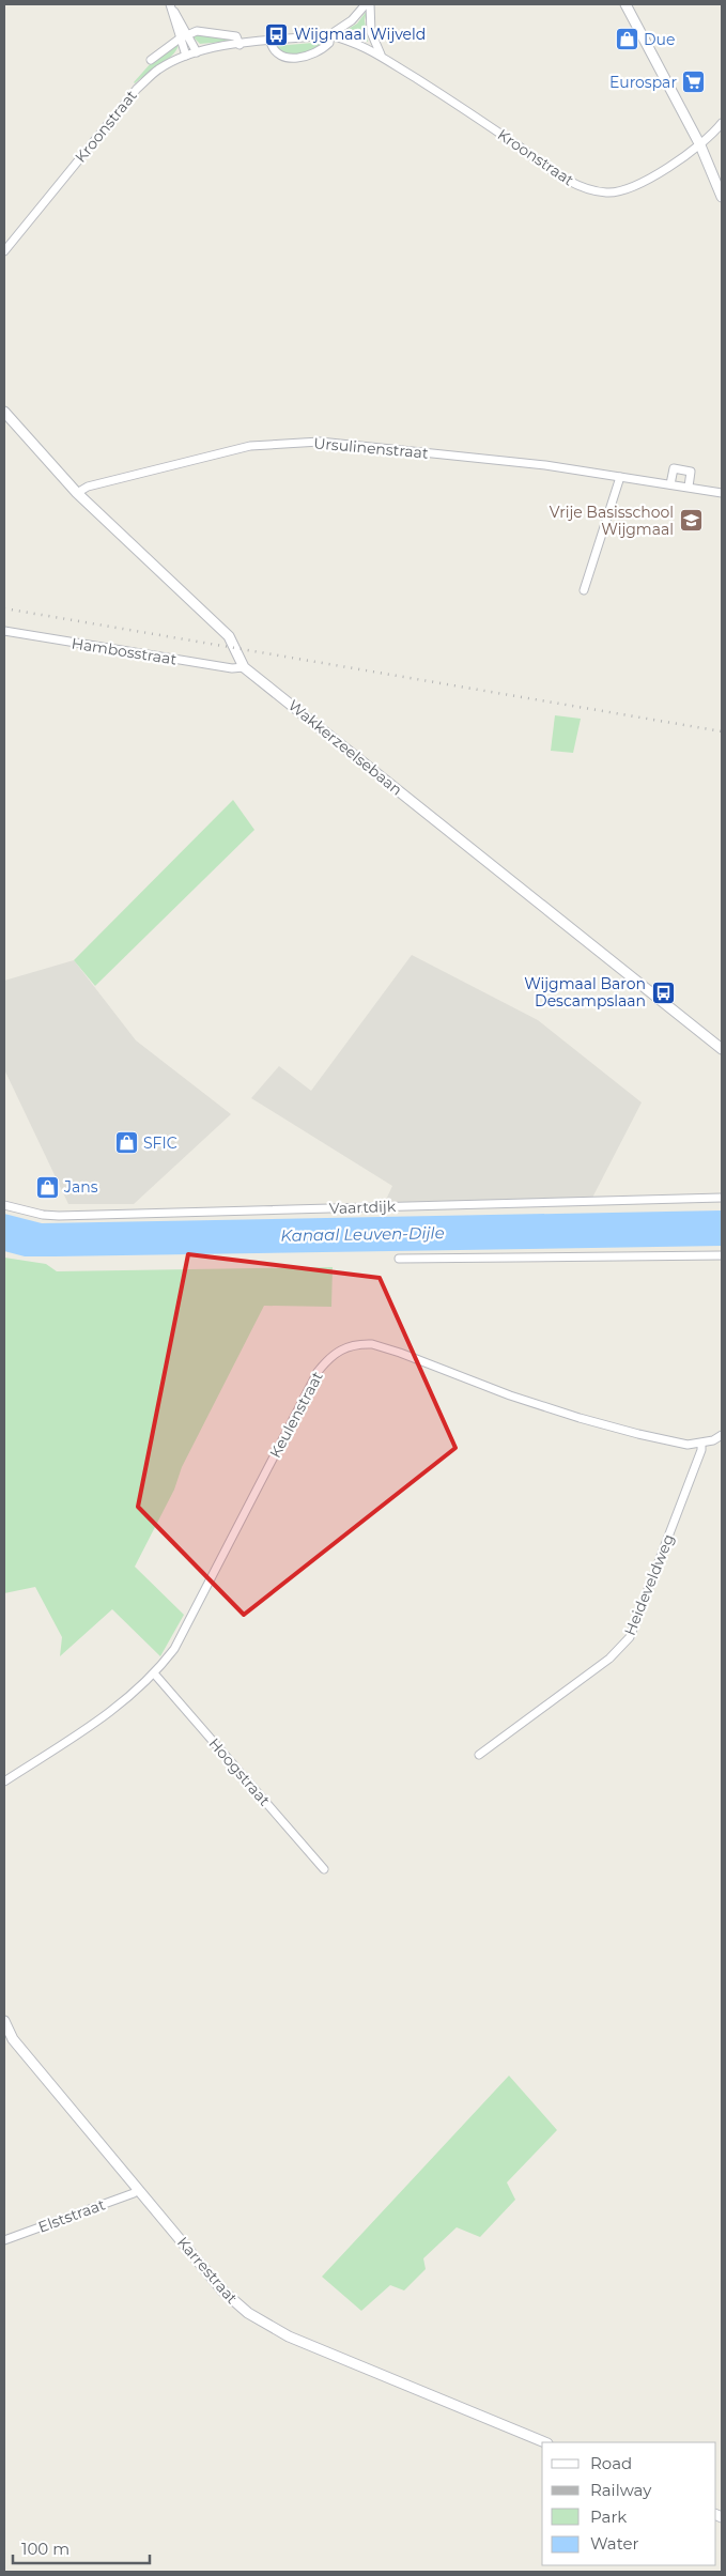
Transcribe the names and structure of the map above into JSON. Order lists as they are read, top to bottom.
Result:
{
  "streets": {
    "street": [
      "Kroonstraat",
      "Ursulinenstraat",
      "Hambosstraat",
      "Wakkerzeelsebaan",
      "Vaartdijk",
      "Keulenstraat",
      "Heideveldweg",
      "Hoogstraat",
      "Elststraat",
      "Karrestraat"
    ]
  },
  "crossings": [
    ["Ursulinenstraat", "Wakkerzeelsebaan"],
    ["Hambosstraat", "Wakkerzeelsebaan"],
    ["Keulenstraat", "Heideveldweg"],
    ["Keulenstraat", "Hoogstraat"],
    ["Elststraat", "Karrestraat"]
  ],
  "water": ["Kanaal Leuven-Dijle"],
  "places": {
    "bus stop": ["Wijgmaal Wijveld", "Wijgmaal Baron Descampslaan"],
    "shop": ["Due", "SFIC", "Jans"],
    "supermarket": ["Eurospar"],
    "school or university": ["Vrije Basisschool Wijgmaal"]
  },
  "legend": [
    "Road",
    "Railway",
    "Park",
    "Water"
  ],
  "scale_bar": "100 m"
}
